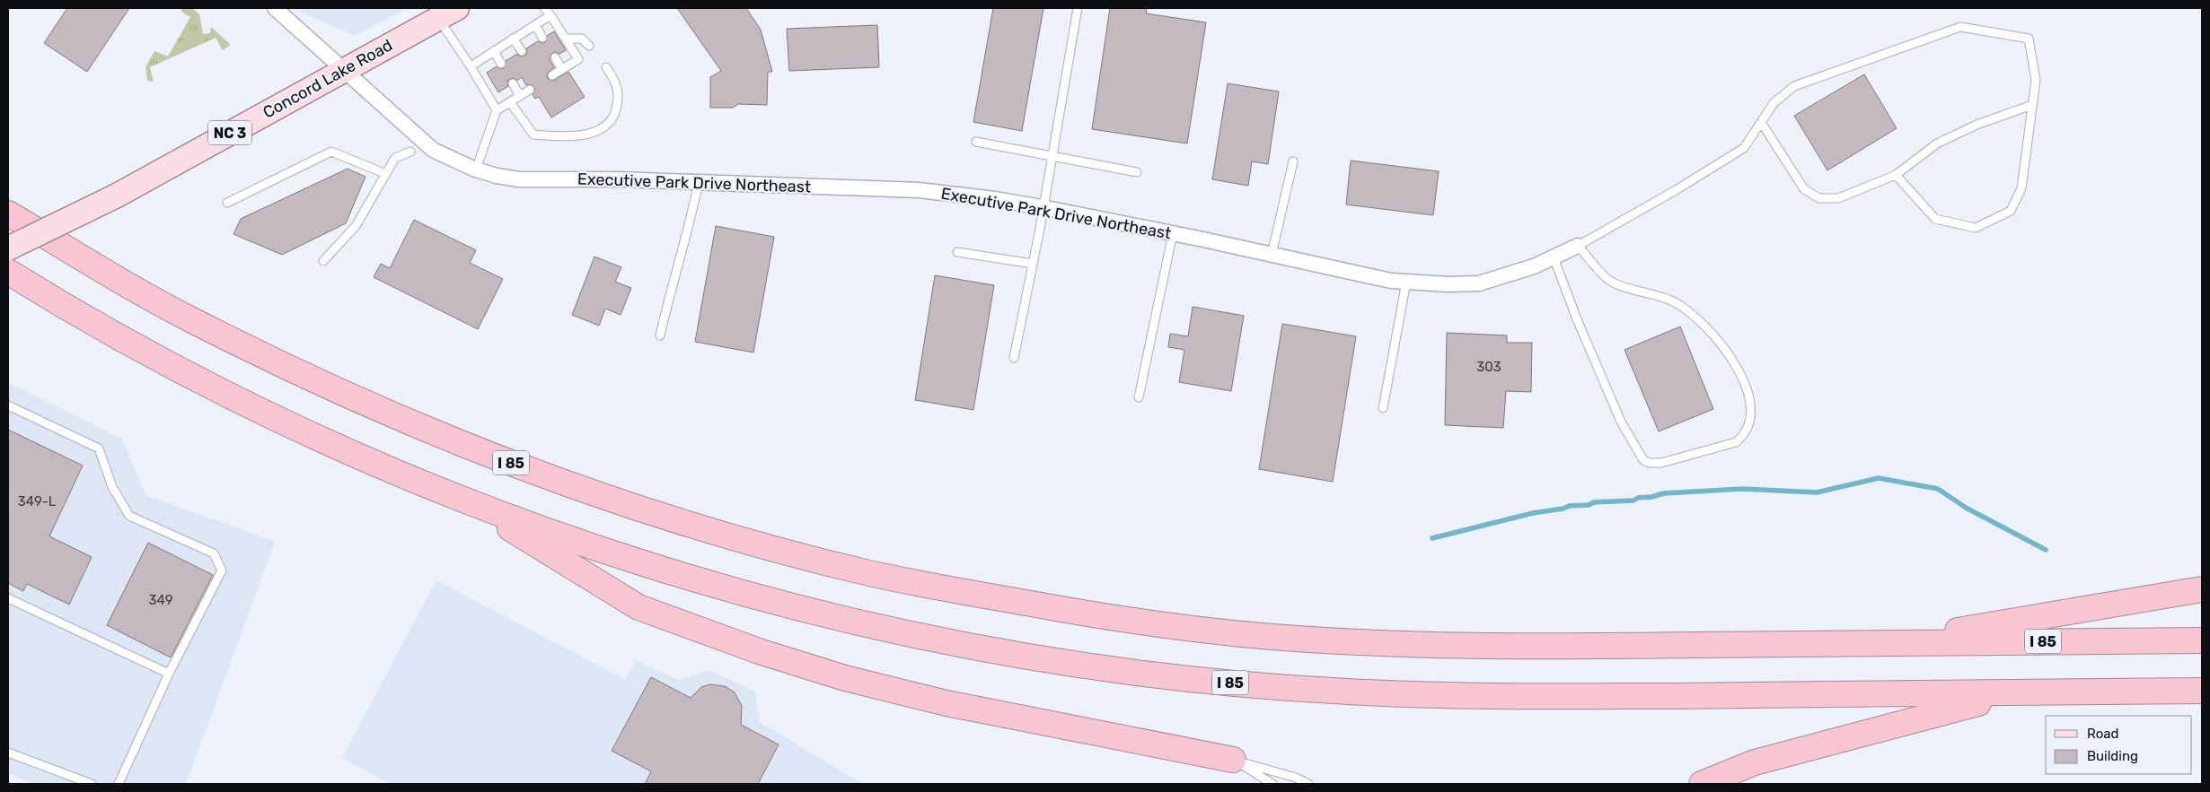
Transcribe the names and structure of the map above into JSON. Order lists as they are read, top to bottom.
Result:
{
  "streets": {
    "highway": ["I 85"],
    "main road": ["Concord Lake Road", "NC 3"],
    "street": ["Executive Park Drive Northeast"]
  },
  "crossings": [
    ["Concord Lake Road", "Executive Park Drive Northeast"]
  ],
  "house_numbers": ["303", "349-L", "349"],
  "legend": ["Road", "Building"]
}
